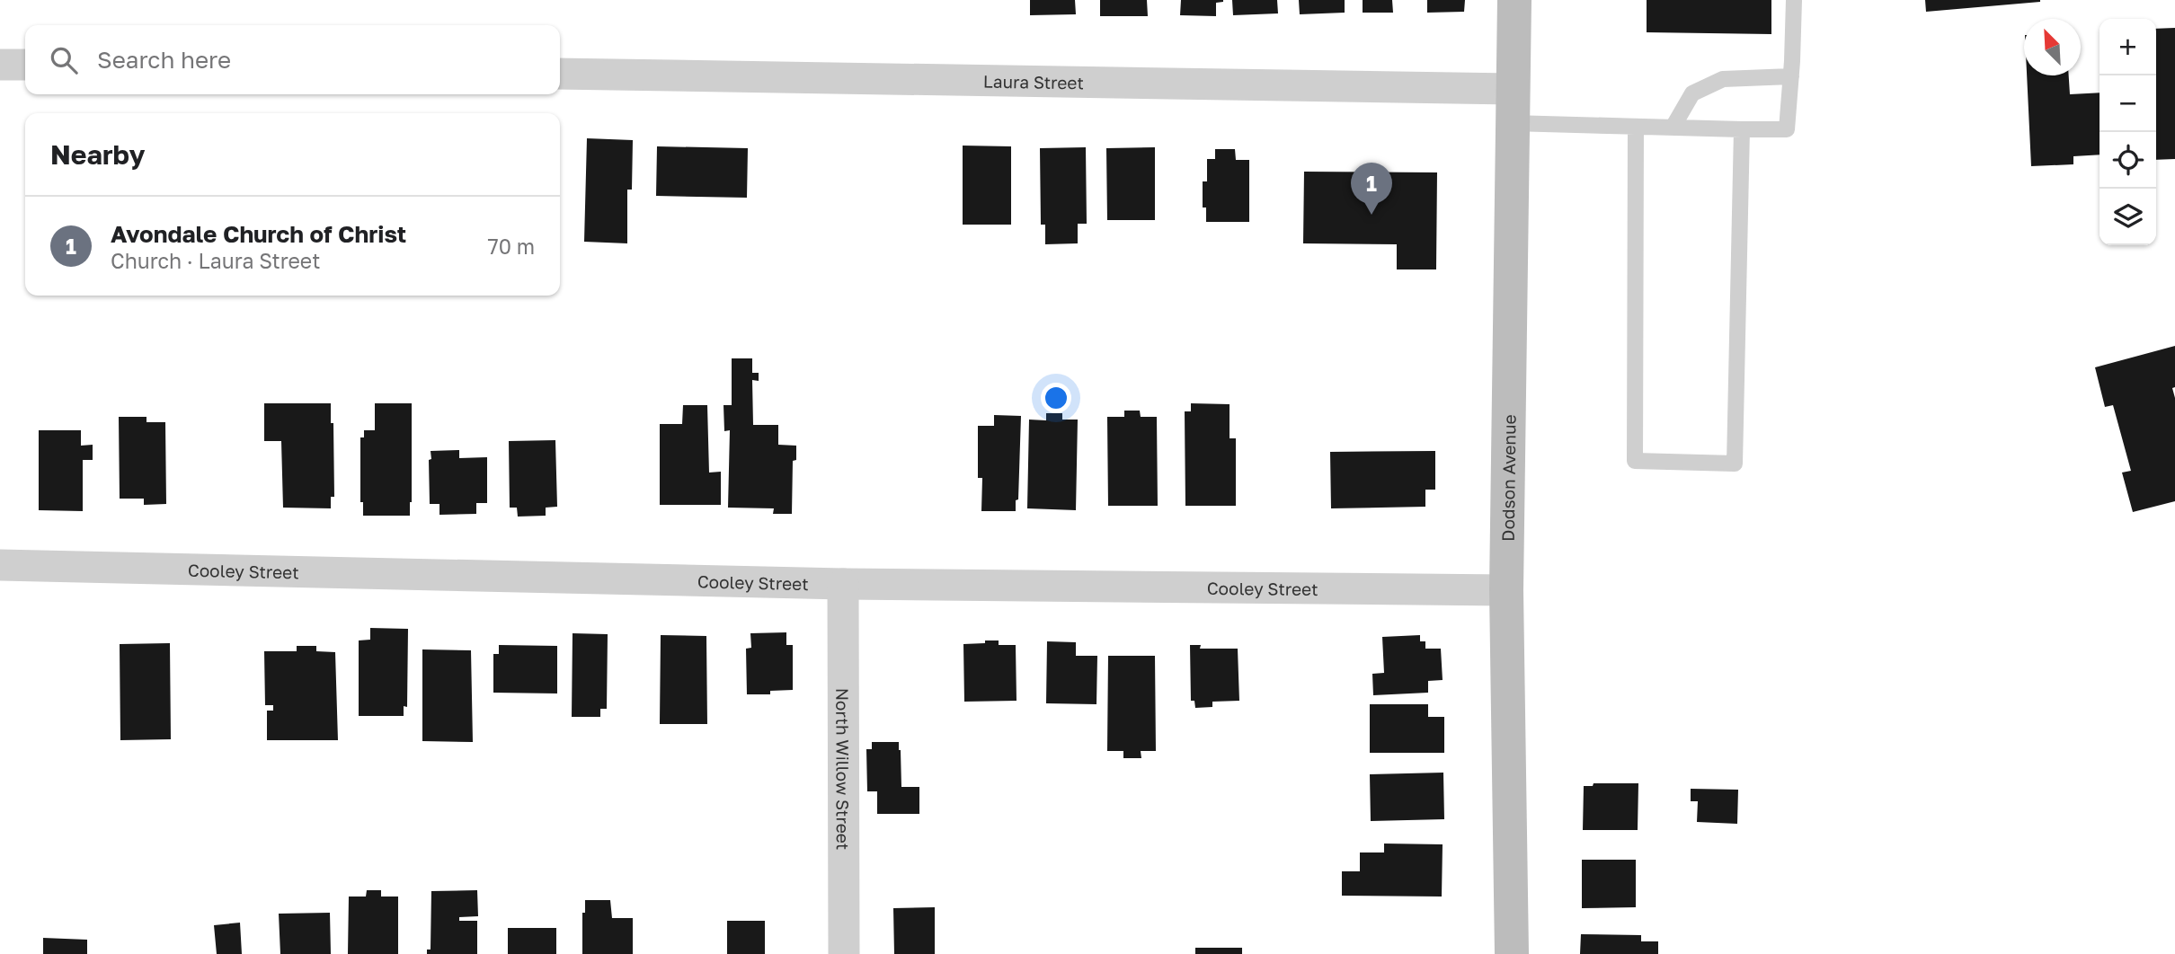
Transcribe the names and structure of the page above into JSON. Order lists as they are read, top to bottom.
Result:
{
  "streets": {
    "main road": ["Dodson Avenue"],
    "street": ["Laura Street", "Cooley Street", "North Willow Street"]
  },
  "crossings": [
    ["Laura Street", "Dodson Avenue"],
    ["Dodson Avenue", "Cooley Street"],
    ["Cooley Street", "North Willow Street"]
  ],
  "north": "top left",
  "page": {
    "map_buttons": ["+", "−"],
    "search": "Search here",
    "heading": "Nearby",
    "pins": "1",
    "list": [
      {
        "mark": "1",
        "name": "Avondale Church of Christ",
        "note": "Church · Laura Street",
        "value": "70 m"
      }
    ]
  }
}
